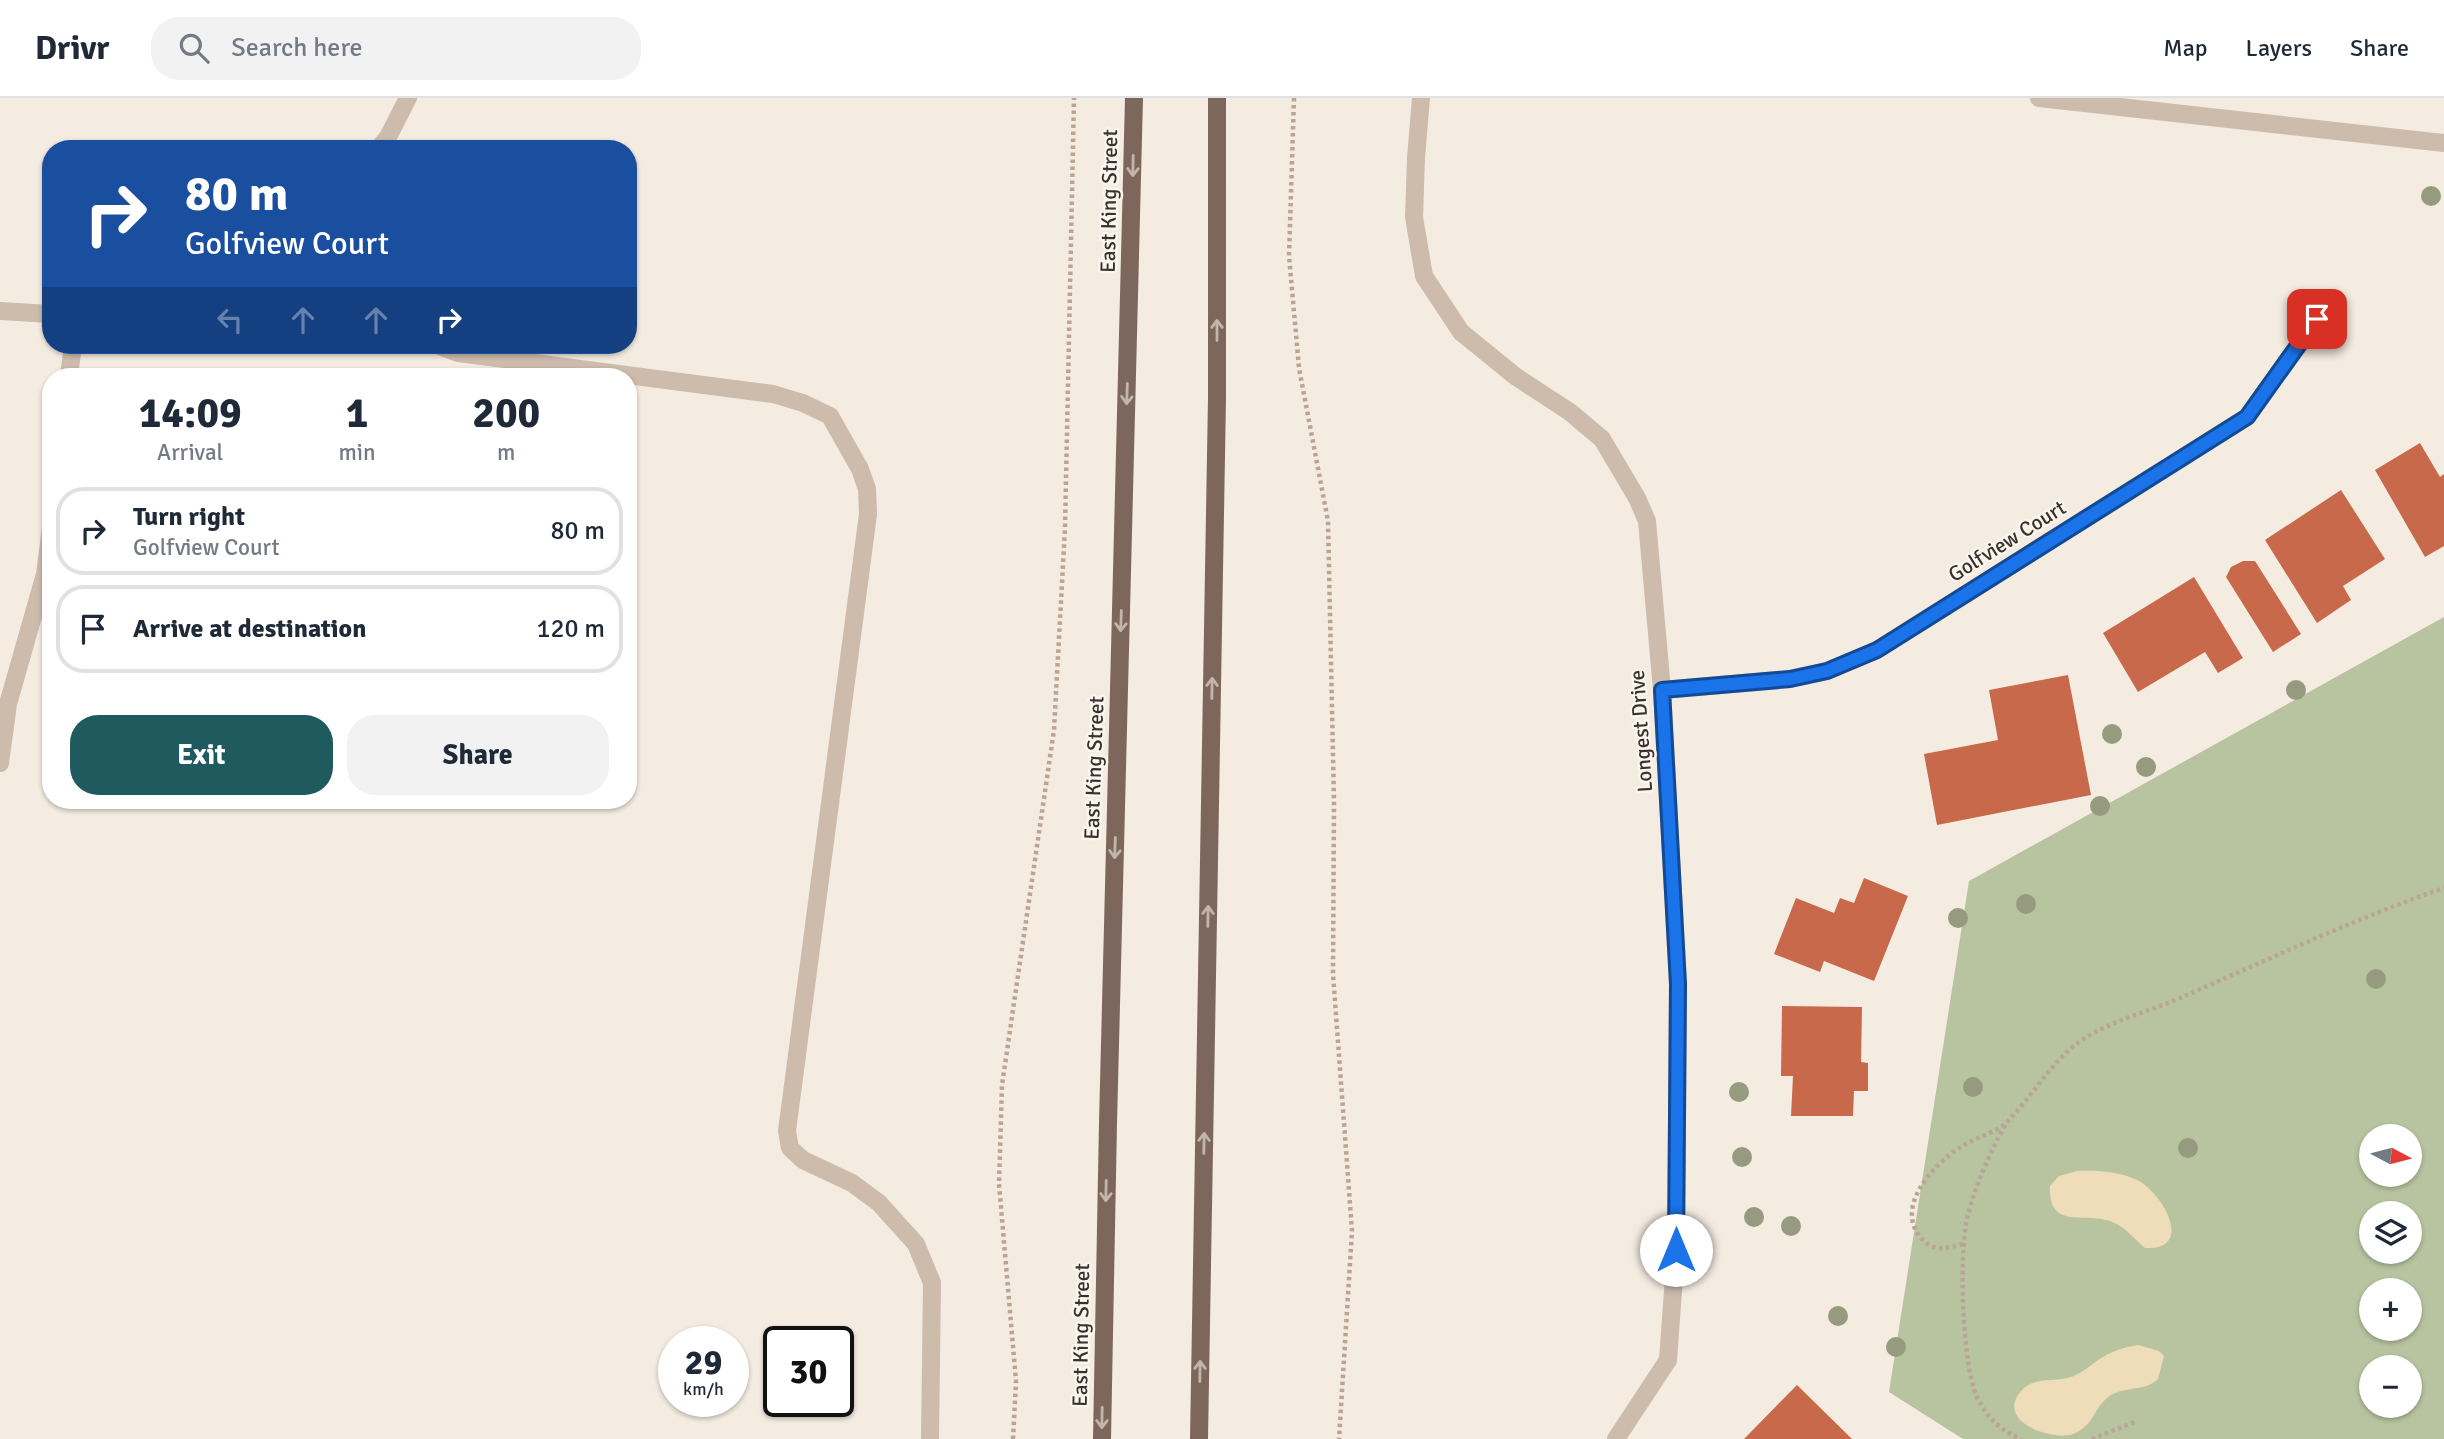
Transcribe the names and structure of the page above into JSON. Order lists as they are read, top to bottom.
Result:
{
  "streets": {
    "main road": ["East King Street"],
    "street": ["Golfview Court", "Longest Drive"]
  },
  "crossings": [
    ["Golfview Court", "Longest Drive"]
  ],
  "north": "right",
  "page": {
    "header": "Drivr",
    "search": "Search here",
    "nav": ["Map", "Layers", "Share"],
    "turn": ["80 m", "Golfview Court"],
    "eta": [
      "14:09",
      "Arrival",
      "1",
      "min",
      "200",
      "m"
    ],
    "list": [
      {
        "name": "Turn right",
        "note": "Golfview Court",
        "value": "80 m"
      },
      {
        "name": "Arrive at destination",
        "value": "120 m"
      }
    ],
    "buttons": ["Exit", "Share"],
    "map_buttons": ["+", "−"],
    "speed": "29 km/h",
    "limit": "30"
  }
}
